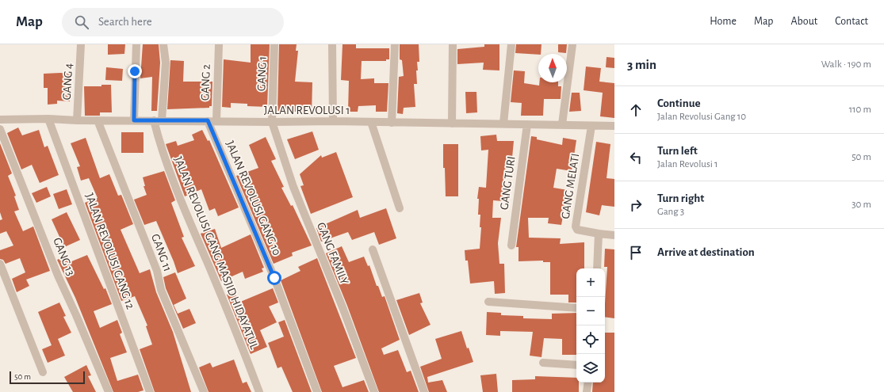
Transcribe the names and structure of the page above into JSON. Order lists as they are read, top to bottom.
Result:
{
  "streets": {
    "street": [
      "GANG 1",
      "GANG 4",
      "GANG 2",
      "JALAN REVOLUSI 1",
      "GANG TURI",
      "GANG MELATI",
      "JALAN REVOLUSI GANG 10",
      "JALAN REVOLUSI GANG 12",
      "GANG 11",
      "JALAN REVOLUSI GANG MASJID HIDAYATUL",
      "GANG FAMILY",
      "GANG 13"
    ]
  },
  "crossings": [
    ["GANG 1", "JALAN REVOLUSI 1"],
    ["GANG 1", "GANG FAMILY"],
    ["GANG 4", "JALAN REVOLUSI 1"],
    ["GANG 2", "JALAN REVOLUSI 1"],
    ["JALAN REVOLUSI 1", "GANG TURI"],
    ["JALAN REVOLUSI 1", "GANG MELATI"],
    ["JALAN REVOLUSI 1", "JALAN REVOLUSI GANG 10"],
    ["JALAN REVOLUSI 1", "JALAN REVOLUSI GANG 12"],
    ["JALAN REVOLUSI 1", "GANG 11"],
    ["JALAN REVOLUSI 1", "JALAN REVOLUSI GANG MASJID HIDAYATUL"],
    ["JALAN REVOLUSI 1", "GANG FAMILY"]
  ],
  "scale_bar": "50 m",
  "north": "top",
  "page": {
    "header": "Map",
    "search": "Search here",
    "nav": [
      "Home",
      "Map",
      "About",
      "Contact"
    ],
    "heading": ["3 min", "Walk · 190 m"],
    "list": [
      ["Continue", "Jalan Revolusi Gang 10", "110 m"],
      ["Turn left", "Jalan Revolusi 1", "50 m"],
      ["Turn right", "Gang 3", "30 m"],
      "Arrive at destination"
    ],
    "map_buttons": ["+", "−"],
    "scale": "50 m"
  }
}
